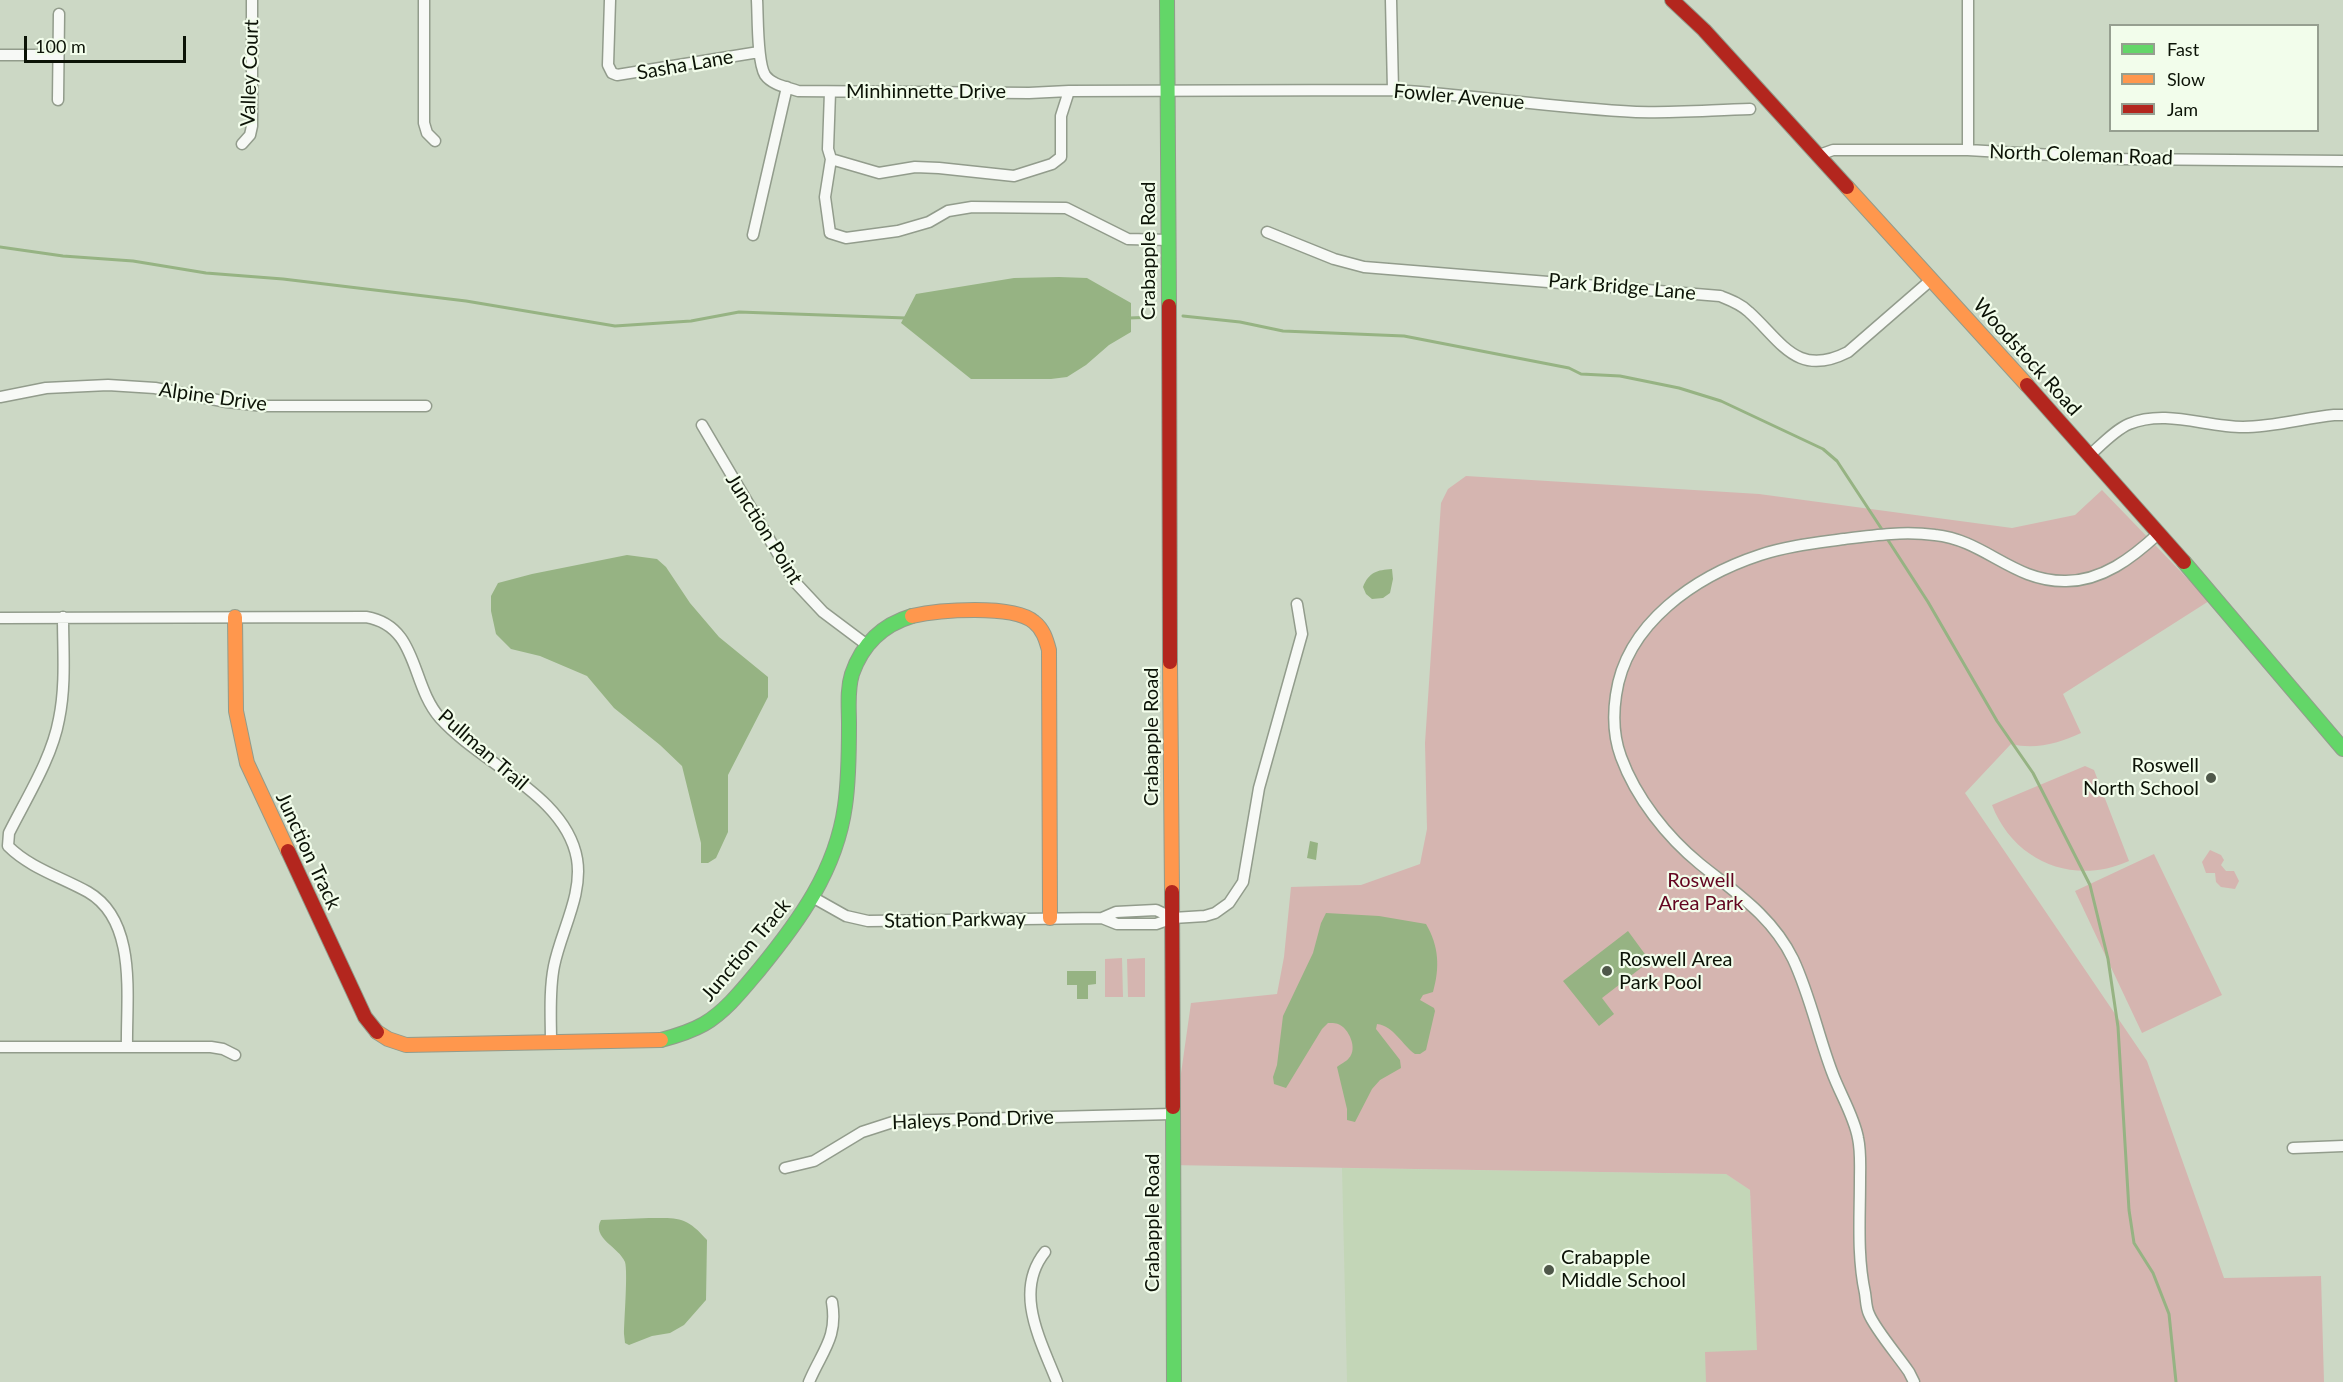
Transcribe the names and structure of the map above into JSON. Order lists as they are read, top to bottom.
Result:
{
  "streets": {
    "street": [
      "Sasha Lane",
      "Valley Court",
      "Minhinnette Drive",
      "Fowler Avenue",
      "North Coleman Road",
      "Crabapple Road",
      "Park Bridge Lane",
      "Woodstock Road",
      "Alpine Drive",
      "Junction Point",
      "Pullman Trail",
      "Junction Track",
      "Station Parkway",
      "Haleys Pond Drive"
    ]
  },
  "crossings": [
    ["Sasha Lane", "Minhinnette Drive"],
    ["Minhinnette Drive", "Fowler Avenue"],
    ["Minhinnette Drive", "Crabapple Road"],
    ["Fowler Avenue", "Crabapple Road"],
    ["North Coleman Road", "Woodstock Road"],
    ["Crabapple Road", "Station Parkway"],
    ["Crabapple Road", "Haleys Pond Drive"],
    ["Park Bridge Lane", "Woodstock Road"],
    ["Junction Point", "Junction Track"],
    ["Pullman Trail", "Junction Track"],
    ["Junction Track", "Station Parkway"]
  ],
  "parks": ["Roswell Area Park"],
  "places": ["Roswell North School", "Roswell Area Park Pool", "Crabapple Middle School"],
  "legend": ["Fast", "Slow", "Jam"],
  "scale_bar": "100 m"
}
